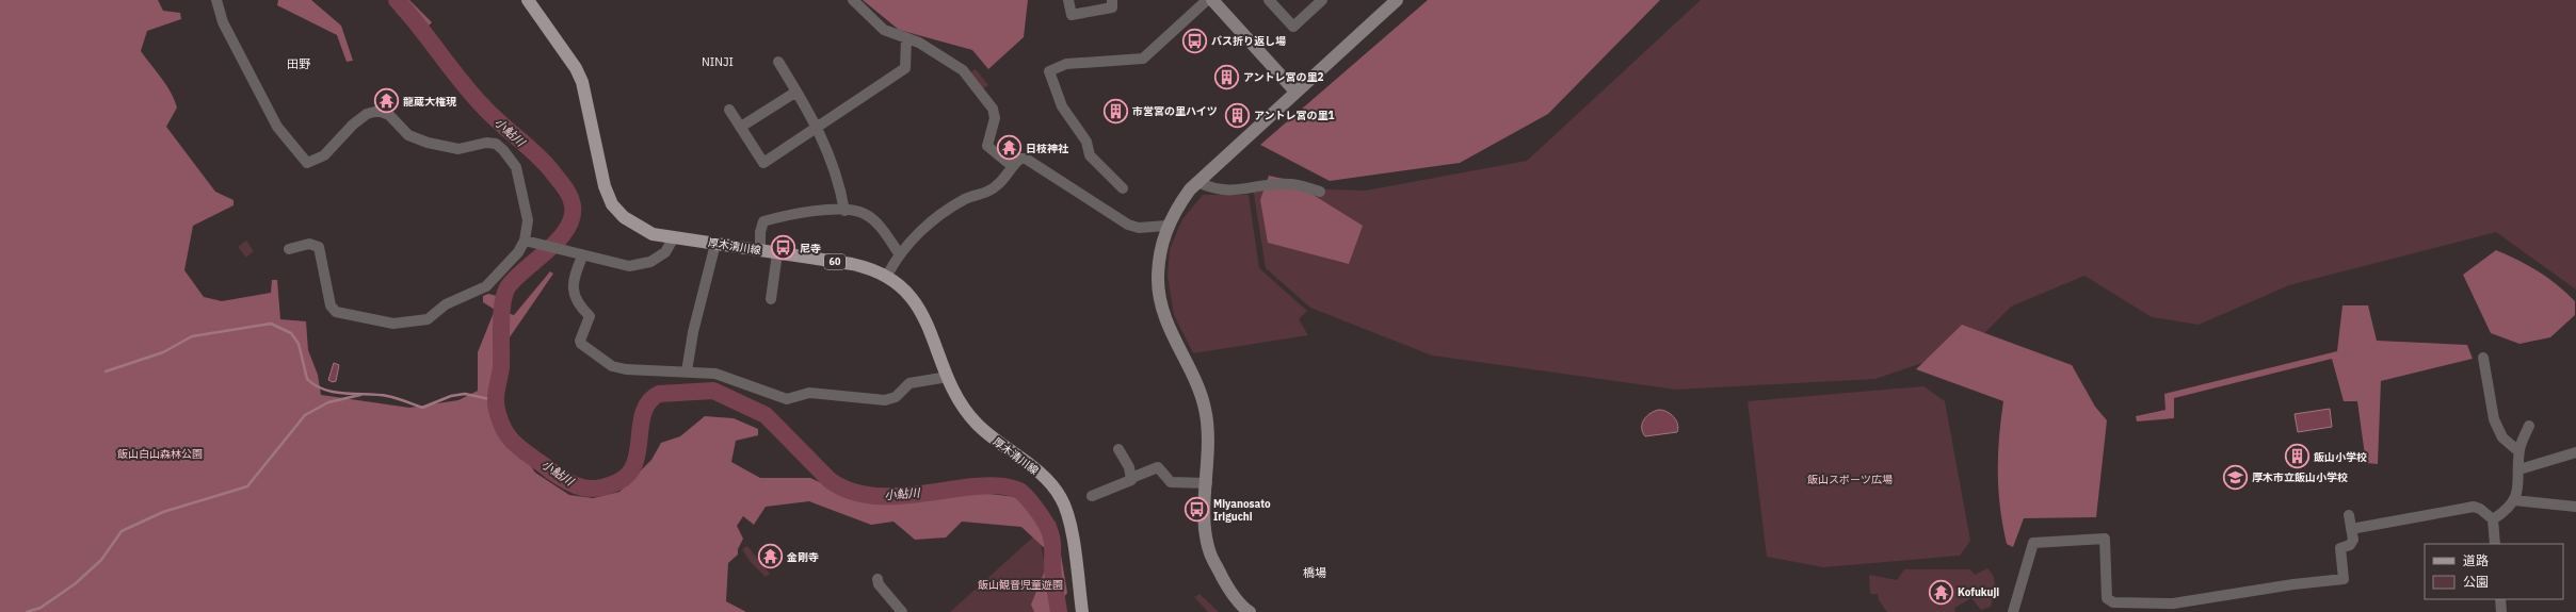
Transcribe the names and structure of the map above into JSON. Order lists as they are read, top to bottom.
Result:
{
  "streets": {
    "main road": ["厚木清川線", "60"]
  },
  "districts": ["NINJI", "田野", "橋場"],
  "water": ["小鮎川"],
  "parks": ["飯山白山森林公園", "飯山スポーツ広場", "飯山観音児童遊園"],
  "places": {
    "bus stop": ["バス折り返し場", "尼寺", "Miyanosato Iriguchi"],
    "building": [
      "アントレ宮の里2",
      "市営宮の里ハイツ",
      "アントレ宮の里1",
      "飯山小学校"
    ],
    "temple": [
      "龍蔵大権現",
      "日枝神社",
      "金剛寺",
      "Kofukuji"
    ],
    "school or university": ["厚木市立飯山小学校"]
  },
  "legend": ["道路", "公園"]
}
